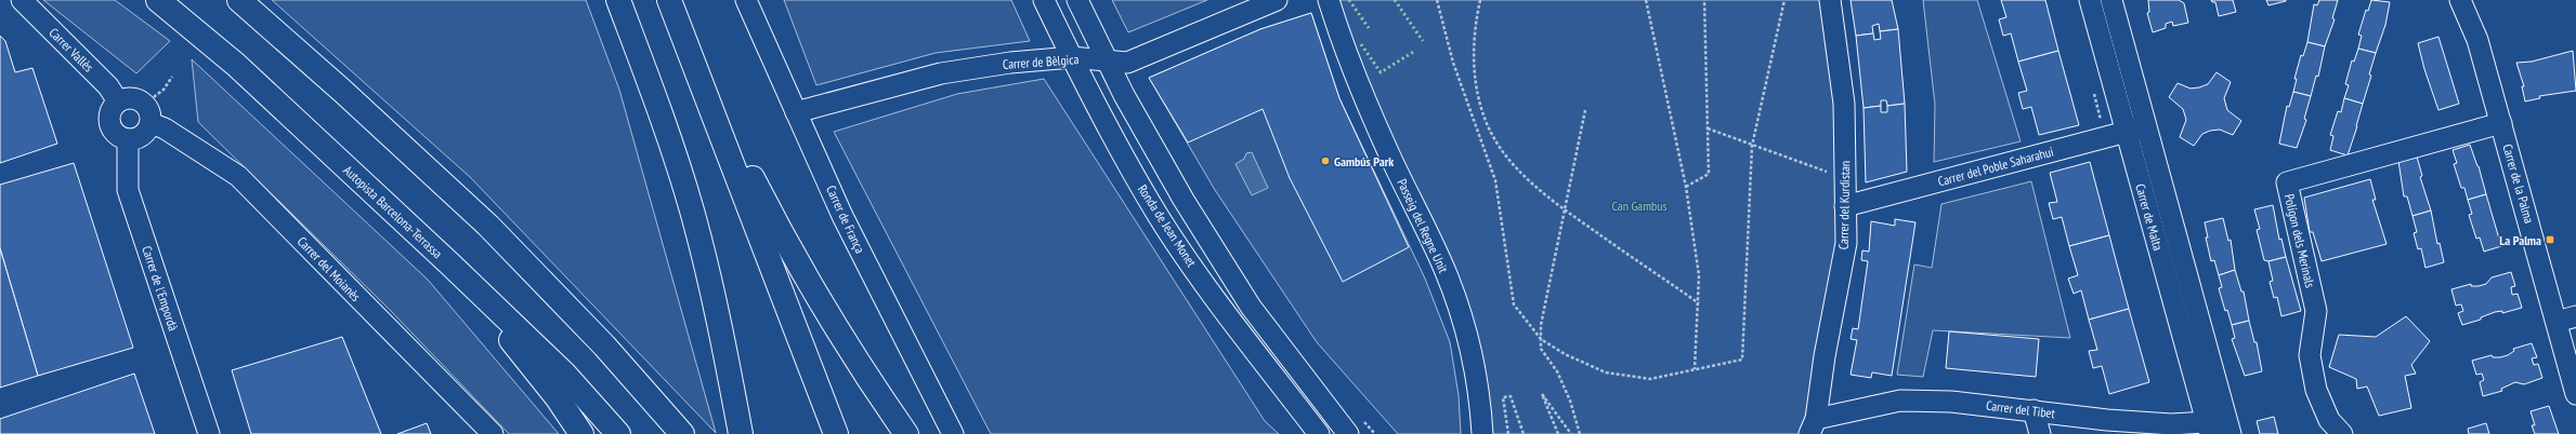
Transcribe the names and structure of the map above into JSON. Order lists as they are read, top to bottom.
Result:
{
  "streets": {
    "highway": ["Autopista Barcelona-Terrassa"],
    "street": [
      "Carrer Vallès",
      "Carrer de Bèlgica",
      "Carrer del Poble Saharahui",
      "Carrer de la Palma",
      "Carrer del Kurdistan",
      "Carrer de Malta",
      "Carrer de França",
      "Ronda de Jean Monet",
      "Passeig del Regne Unit",
      "Polígon dels Merinals",
      "Carrer del Moianès",
      "Carrer de l'Empordà",
      "Carrer del Tibet"
    ]
  },
  "crossings": [
    ["Carrer Vallès", "Carrer del Moianès"],
    ["Carrer Vallès", "Carrer de l'Empordà"],
    ["Carrer de Bèlgica", "Carrer de França"],
    ["Carrer de Bèlgica", "Ronda de Jean Monet"],
    ["Carrer del Poble Saharahui", "Carrer del Kurdistan"],
    ["Carrer del Poble Saharahui", "Carrer de Malta"],
    ["Carrer de la Palma", "Polígon dels Merinals"],
    ["Carrer del Kurdistan", "Carrer del Tibet"],
    ["Carrer de Malta", "Carrer del Tibet"],
    ["Carrer del Moianès", "Carrer de l'Empordà"]
  ],
  "parks": ["Can Gambus"],
  "places": {
    "other": ["Gambús Park"],
    "transit": ["La Palma"]
  }
}
